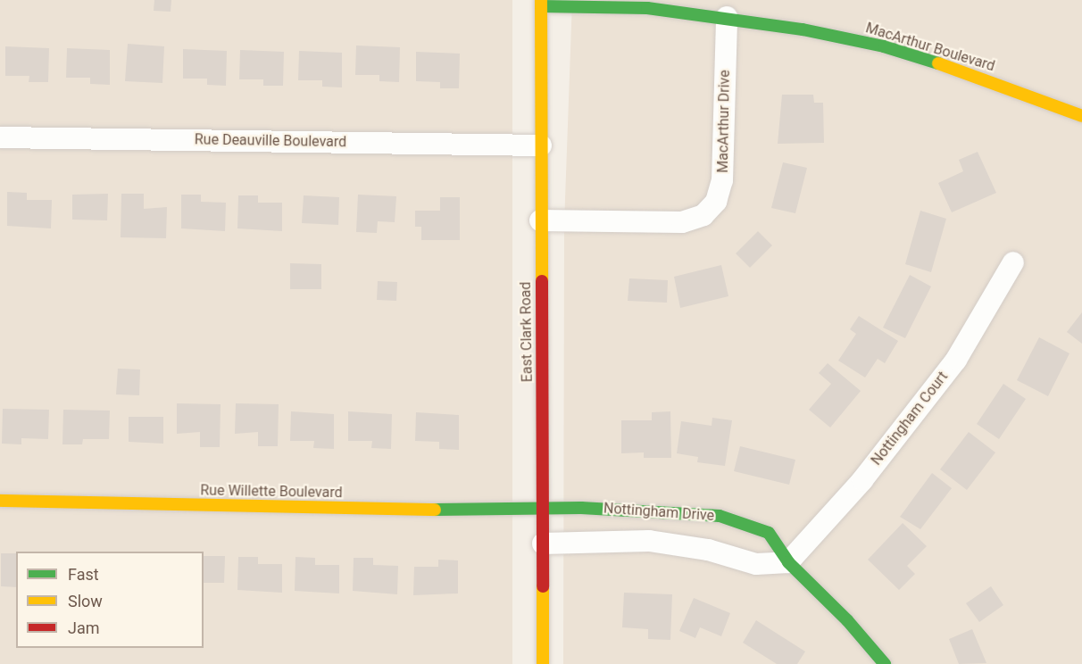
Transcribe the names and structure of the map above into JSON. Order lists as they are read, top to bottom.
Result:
{
  "streets": {
    "street": [
      "MacArthur Boulevard",
      "MacArthur Drive",
      "Rue Deauville Boulevard",
      "East Clark Road",
      "Nottingham Court",
      "Rue Willette Boulevard",
      "Nottingham Drive"
    ]
  },
  "crossings": [
    ["MacArthur Boulevard", "MacArthur Drive"],
    ["MacArthur Boulevard", "East Clark Road"],
    ["MacArthur Drive", "East Clark Road"],
    ["Rue Deauville Boulevard", "East Clark Road"],
    ["East Clark Road", "Rue Willette Boulevard"],
    ["East Clark Road", "Nottingham Drive"],
    ["Nottingham Court", "Nottingham Drive"],
    ["Rue Willette Boulevard", "Nottingham Drive"]
  ],
  "legend": ["Fast", "Slow", "Jam"]
}
